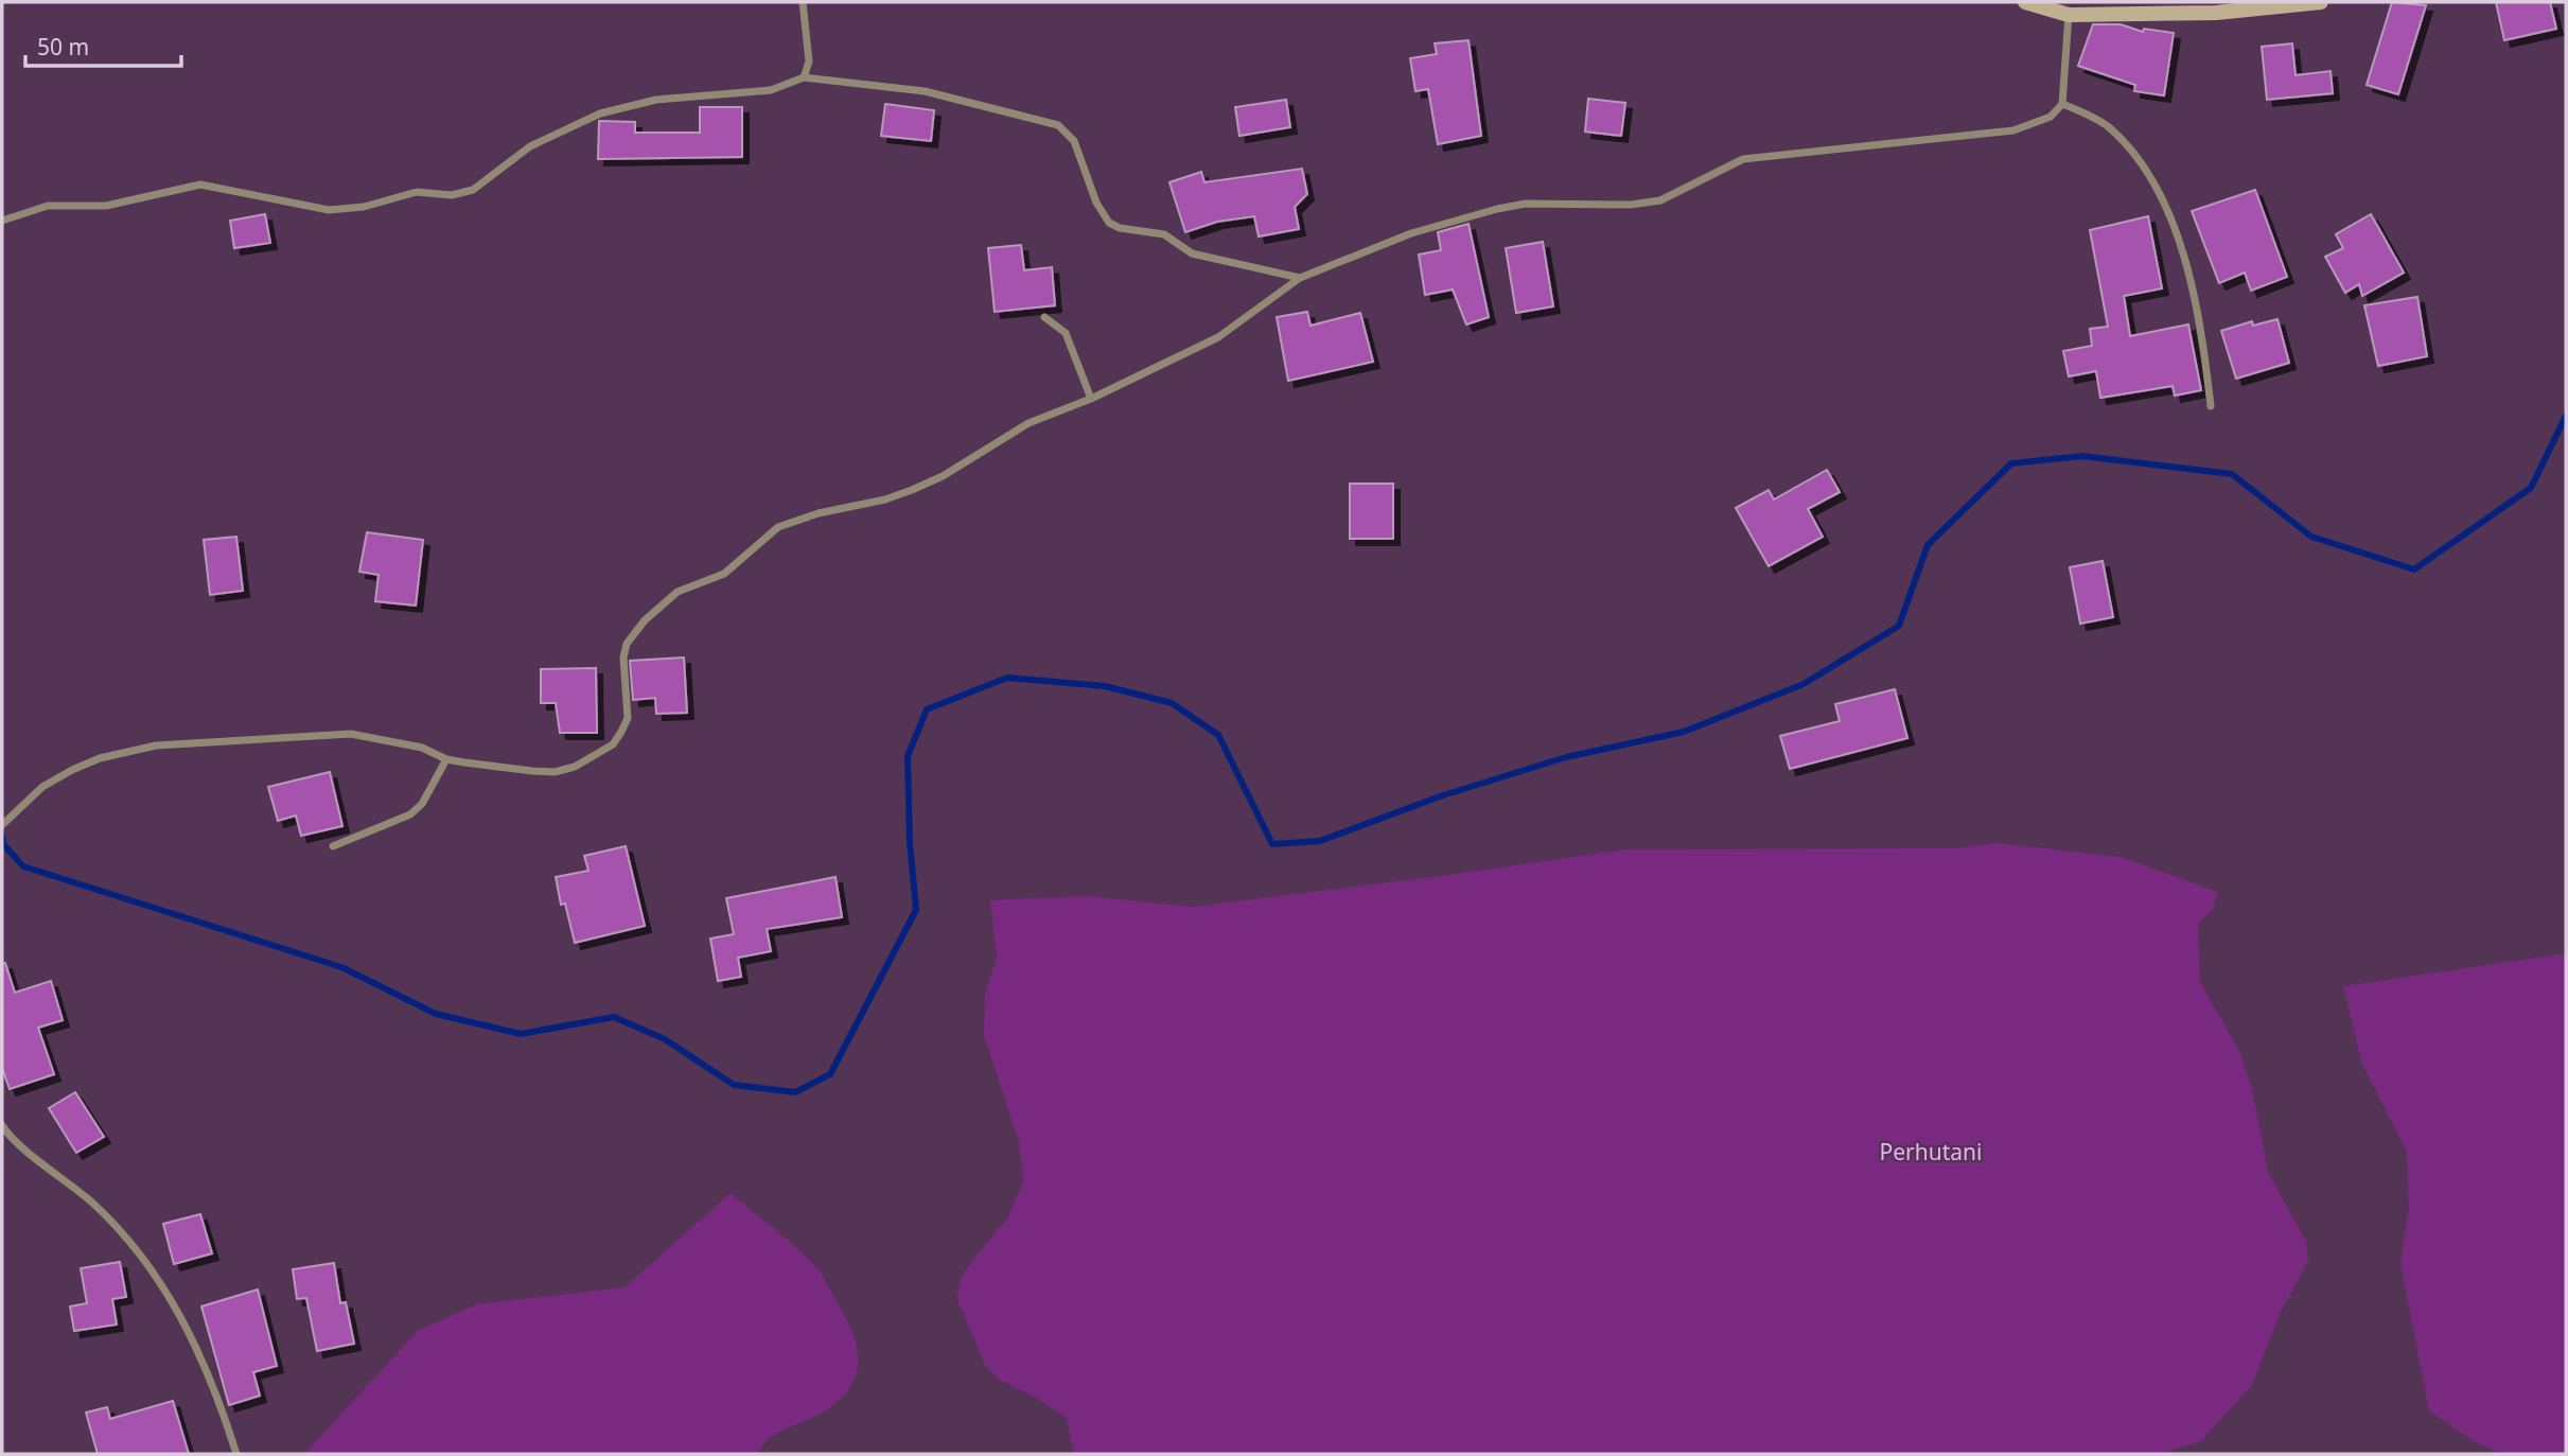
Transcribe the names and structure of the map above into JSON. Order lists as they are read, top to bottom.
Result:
{
  "parks": ["Perhutani"],
  "scale_bar": "50 m"
}
